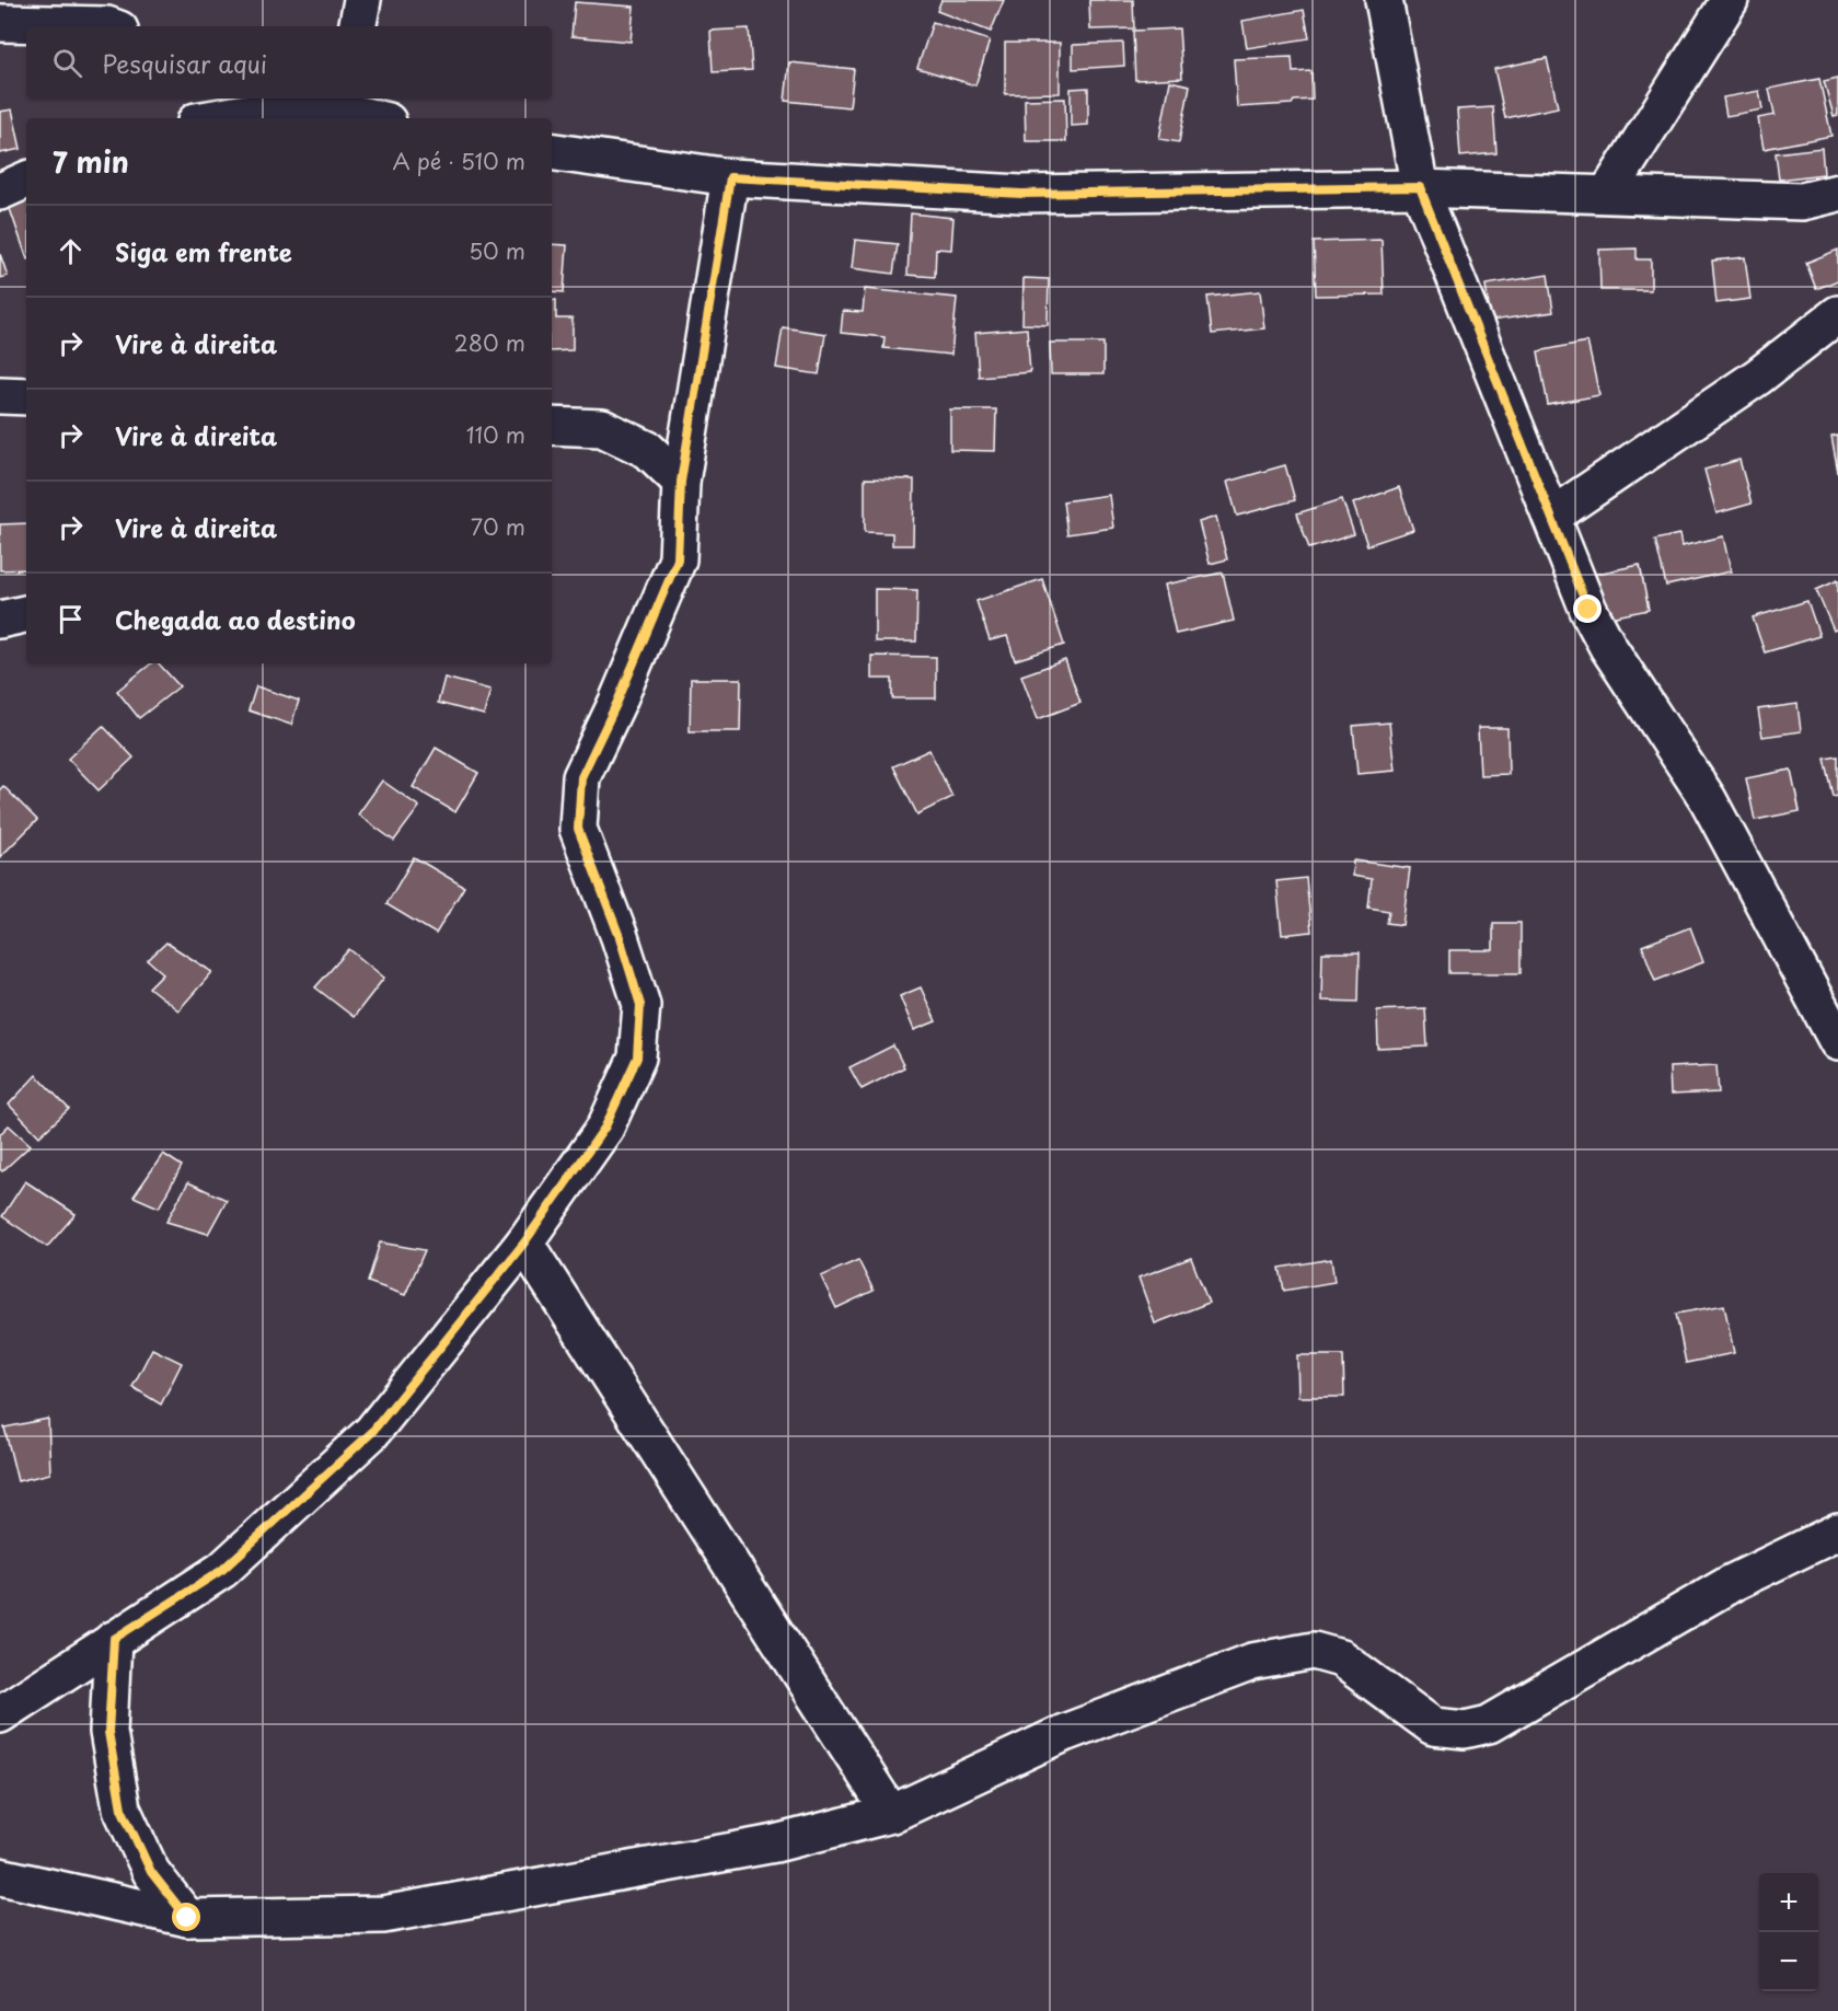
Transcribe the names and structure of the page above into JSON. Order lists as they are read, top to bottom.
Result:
{
  "page": {
    "search": "Pesquisar aqui",
    "heading": ["7 min", "A pé · 510 m"],
    "list": [
      ["Siga em frente", "50 m"],
      ["Vire à direita", "280 m"],
      ["Vire à direita", "110 m"],
      ["Vire à direita", "70 m"],
      "Chegada ao destino"
    ],
    "map_buttons": ["+", "−"]
  }
}
